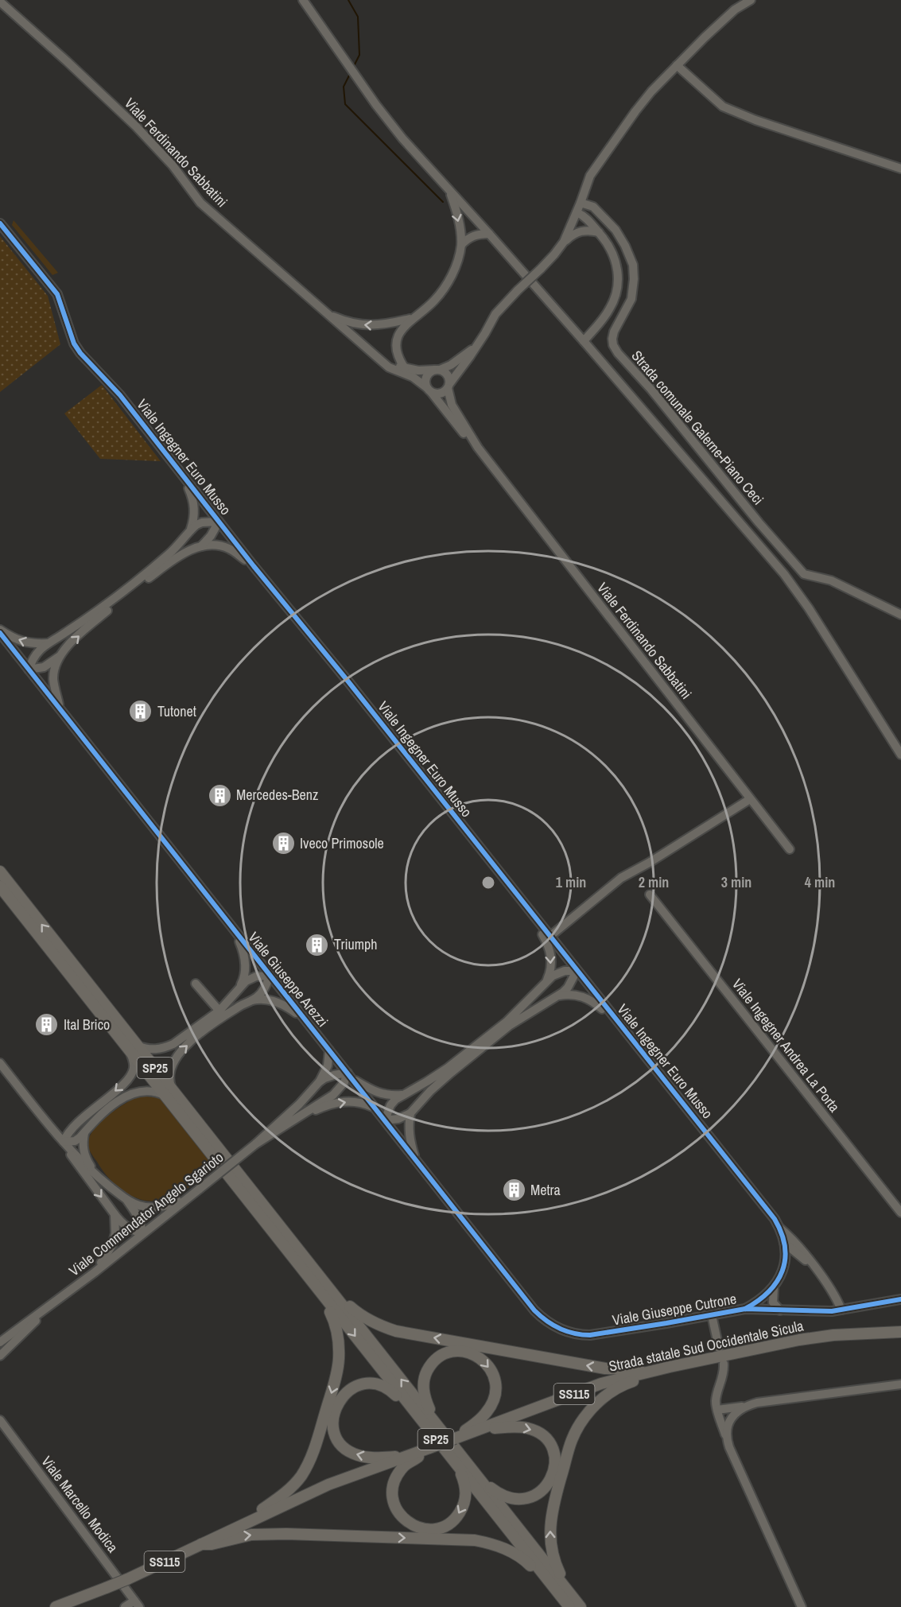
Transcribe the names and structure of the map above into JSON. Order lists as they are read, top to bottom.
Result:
{
  "streets": {
    "main road": ["SP25", "Strada statale Sud Occidentale Sicula", "SS115"],
    "street": [
      "Viale Ferdinando Sabbatini",
      "Strada comunale Galerne-Piano Ceci",
      "Viale Ingegner Euro Musso",
      "Viale Giuseppe Arezzi",
      "Viale Ingegner Andrea La Porta",
      "Viale Commendator Angelo Sgarioto",
      "Viale Giuseppe Cutrone",
      "Viale Marcello Modica"
    ]
  },
  "crossings": [
    ["Viale Ingegner Euro Musso", "Viale Giuseppe Cutrone"],
    ["Viale Giuseppe Arezzi", "Viale Giuseppe Cutrone"]
  ],
  "places": {
    "building": [
      "Tutonet",
      "Mercedes-Benz",
      "Iveco Primosole",
      "Triumph",
      "Ital Brico",
      "Metra"
    ]
  },
  "rings": [
    "1 min",
    "2 min",
    "3 min",
    "4 min"
  ]
}
